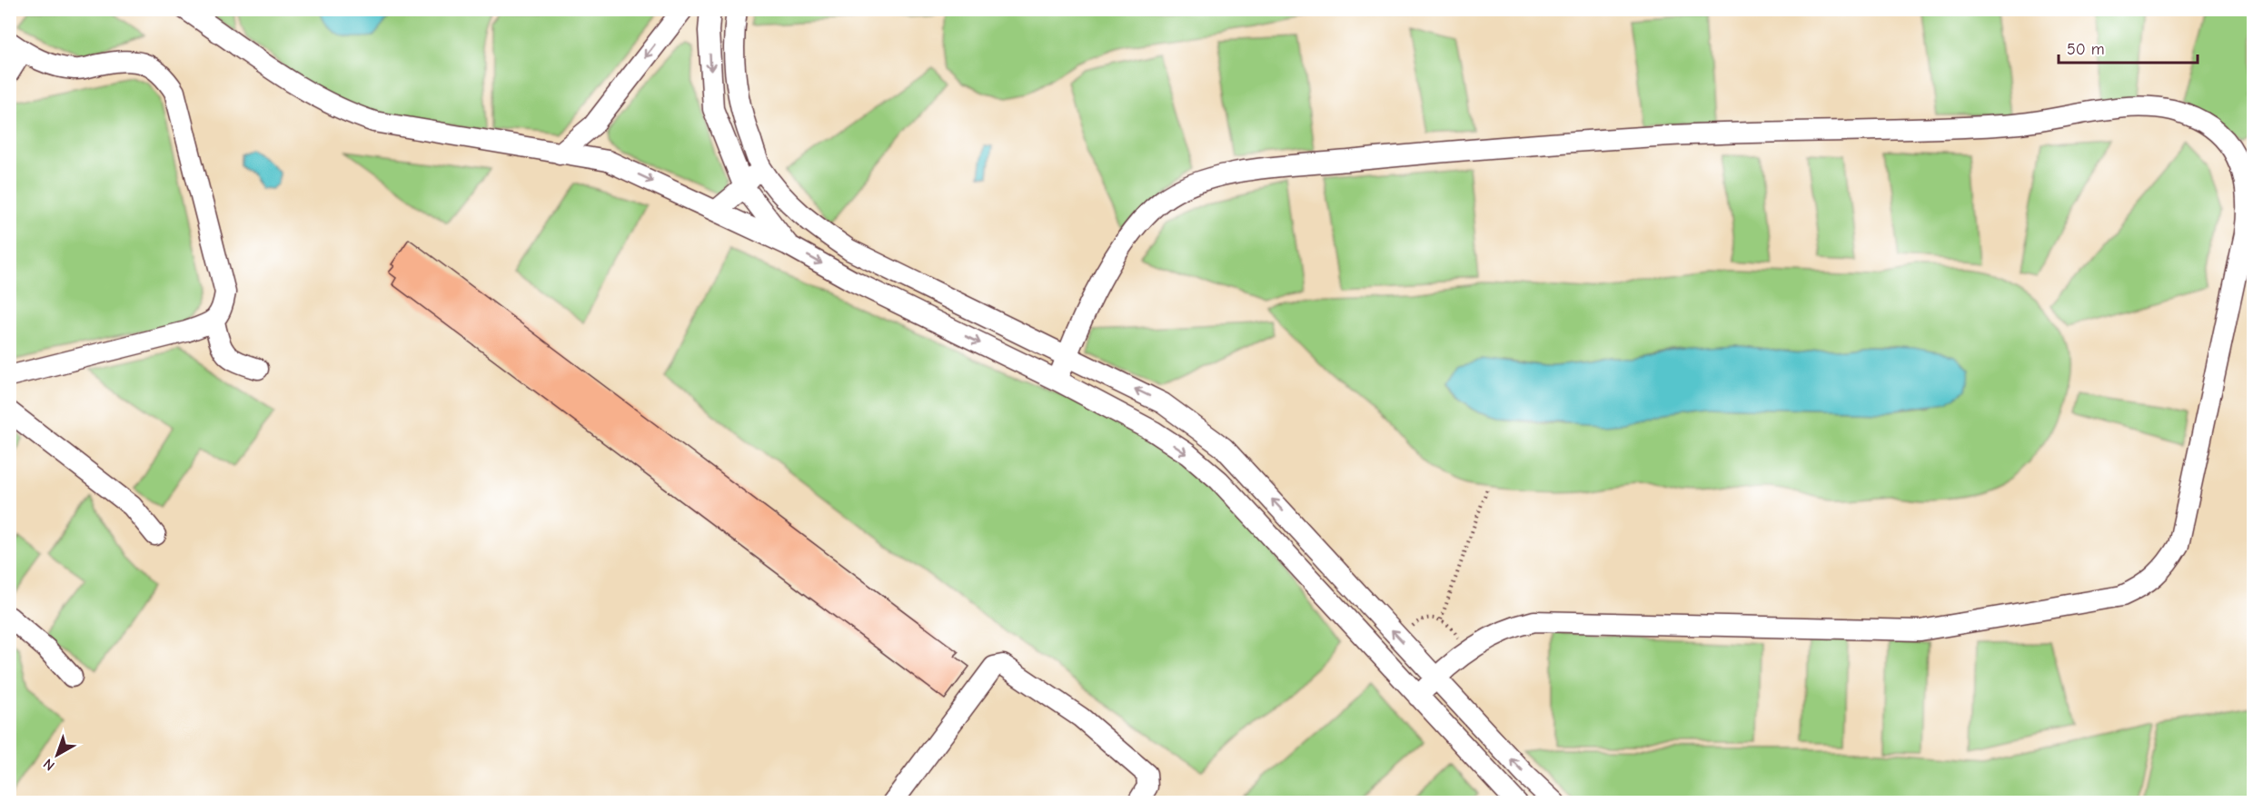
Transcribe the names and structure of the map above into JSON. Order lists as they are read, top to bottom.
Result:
{
  "scale_bar": "50 m",
  "north": "bottom left"
}
